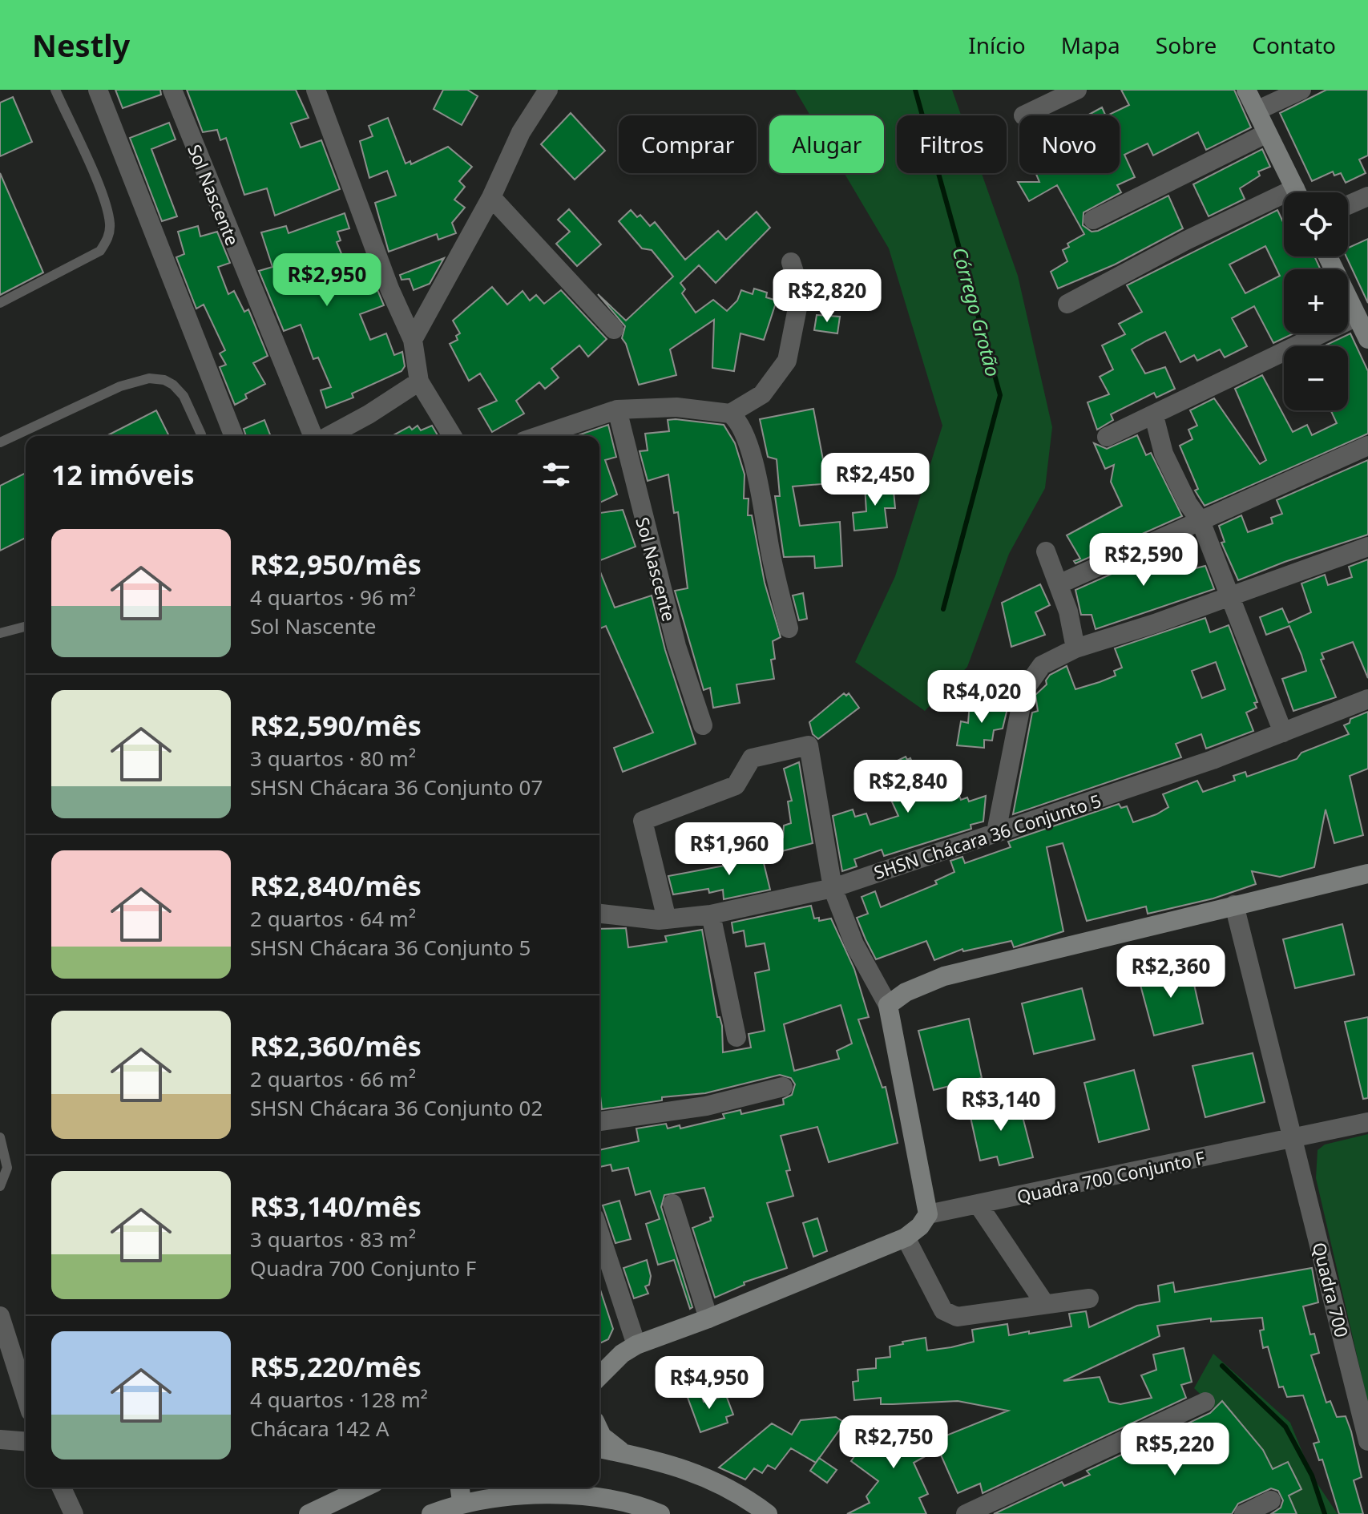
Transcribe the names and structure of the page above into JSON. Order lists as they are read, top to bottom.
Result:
{
  "streets": {
    "street": [
      "Sol Nascente",
      "SHSN Chácara 36 Conjunto 5",
      "Quadra 700 Conjunto F",
      "Quadra 700"
    ]
  },
  "crossings": [
    ["Quadra 700 Conjunto F", "Quadra 700"]
  ],
  "water": ["Córrego Grotão"],
  "page": {
    "header": "Nestly",
    "nav": [
      "Início",
      "Mapa",
      "Sobre",
      "Contato"
    ],
    "chip": [
      "Comprar",
      "Alugar",
      "Filtros",
      "Novo"
    ],
    "map_buttons": ["+", "−"],
    "price": [
      "R$2,950",
      "R$2,820",
      "R$2,450",
      "R$2,590",
      "R$4,020",
      "R$2,840",
      "R$1,960",
      "R$2,360",
      "R$3,140",
      "R$4,950",
      "R$2,750",
      "R$5,220"
    ],
    "heading": "12 imóveis",
    "list": [
      {
        "name": "R$2,950/mês",
        "note": "4 quartos · 96 m² · Sol Nascente"
      },
      {
        "name": "R$2,590/mês",
        "note": "3 quartos · 80 m² · SHSN Chácara 36 Conjunto 07"
      },
      {
        "name": "R$2,840/mês",
        "note": "2 quartos · 64 m² · SHSN Chácara 36 Conjunto 5"
      },
      {
        "name": "R$2,360/mês",
        "note": "2 quartos · 66 m² · SHSN Chácara 36 Conjunto 02"
      },
      {
        "name": "R$3,140/mês",
        "note": "3 quartos · 83 m² · Quadra 700 Conjunto F"
      },
      {
        "name": "R$5,220/mês",
        "note": "4 quartos · 128 m² · Chácara 142 A"
      }
    ]
  }
}
